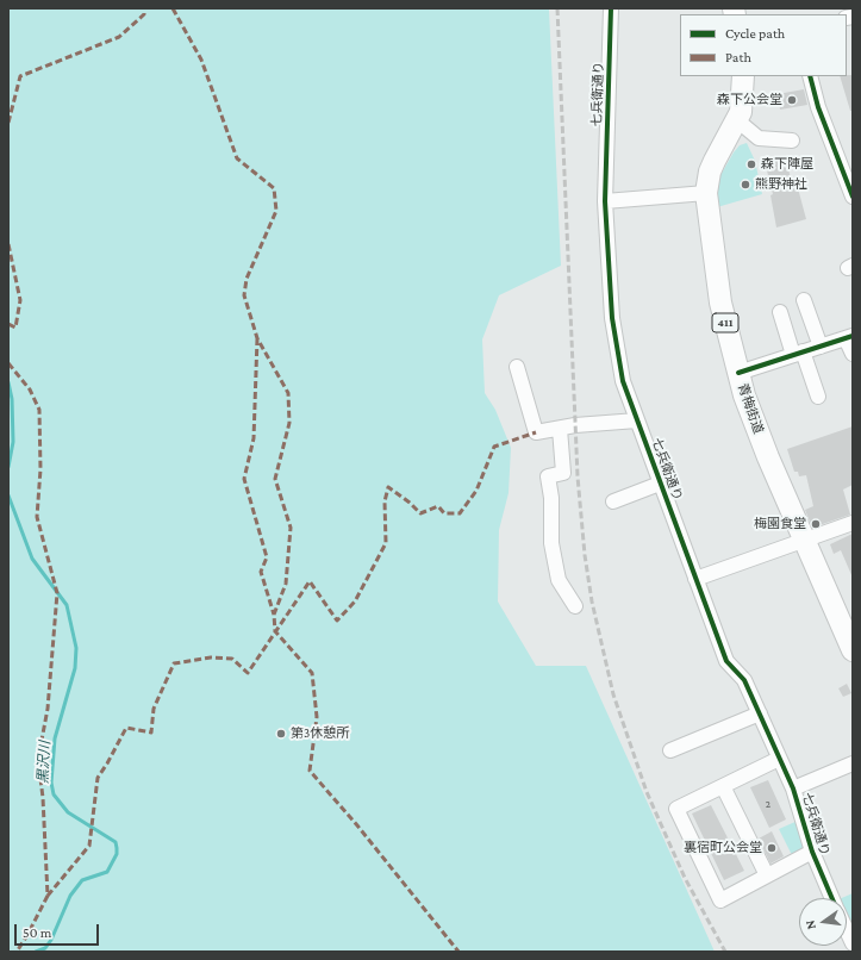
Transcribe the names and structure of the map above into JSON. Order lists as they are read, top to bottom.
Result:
{
  "streets": {
    "highway": ["411", "青梅街道"],
    "street": ["七兵衛通り"]
  },
  "water": ["黒沢川"],
  "places": [
    "森下公会堂",
    "森下陣屋",
    "熊野神社",
    "梅園食堂",
    "第3休憩所",
    "裏宿町公会堂"
  ],
  "house_numbers": ["2"],
  "legend": ["Cycle path", "Path"],
  "scale_bar": "50 m",
  "north": "left"
}
